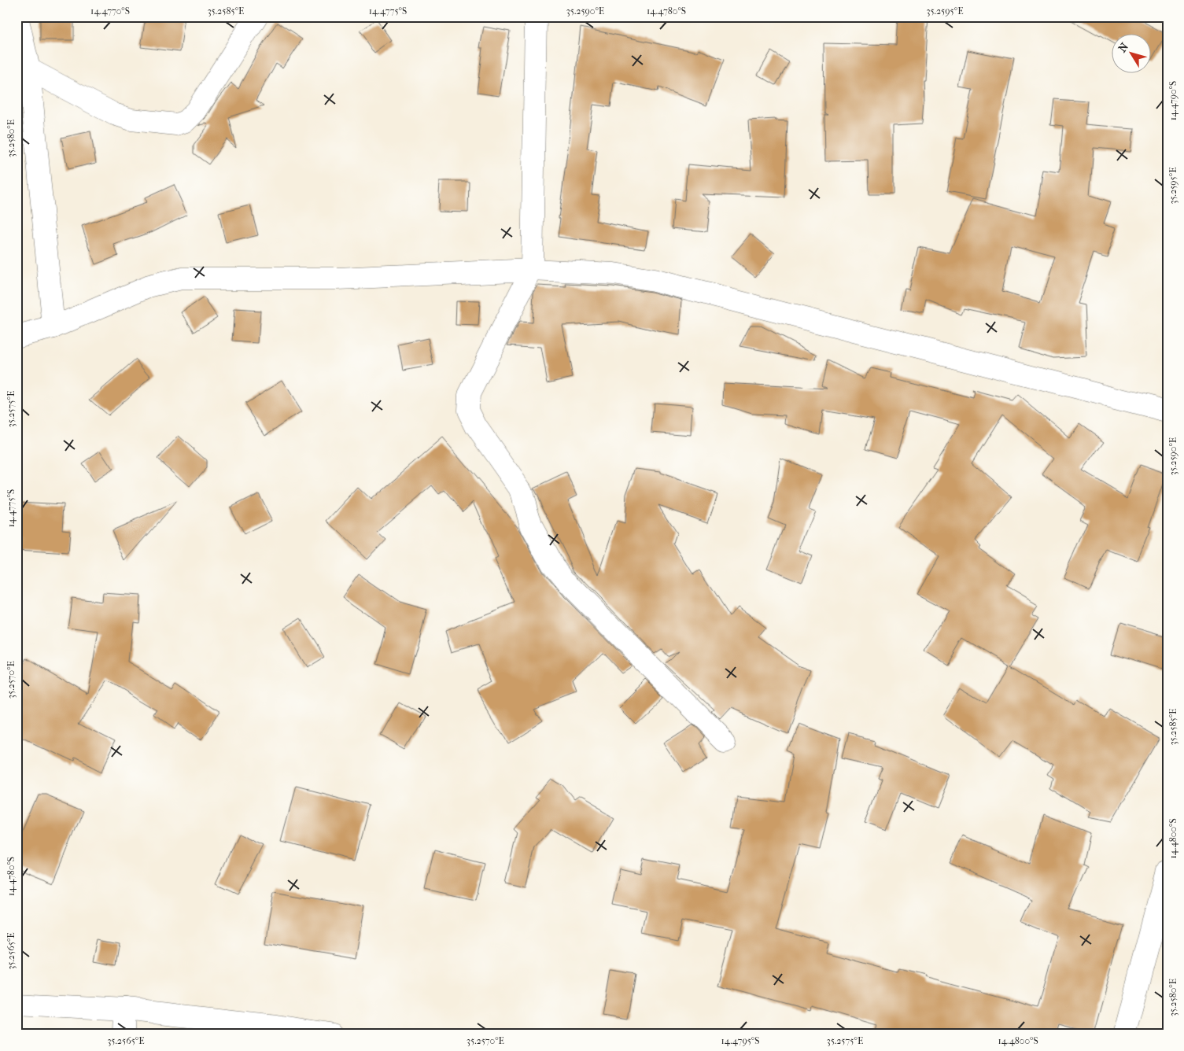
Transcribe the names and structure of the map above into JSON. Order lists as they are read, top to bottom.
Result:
{
  "north": "top left",
  "coordinates": [
    "14.4770°S",
    "35.2585°E",
    "14.4775°S",
    "35.2590°E",
    "14.4780°S",
    "35.2595°E",
    "14.4790°S",
    "35.2580°E",
    "35.2575°E",
    "35.2570°E",
    "14.4800°S",
    "35.2565°E",
    "14.4795°S"
  ]
}
